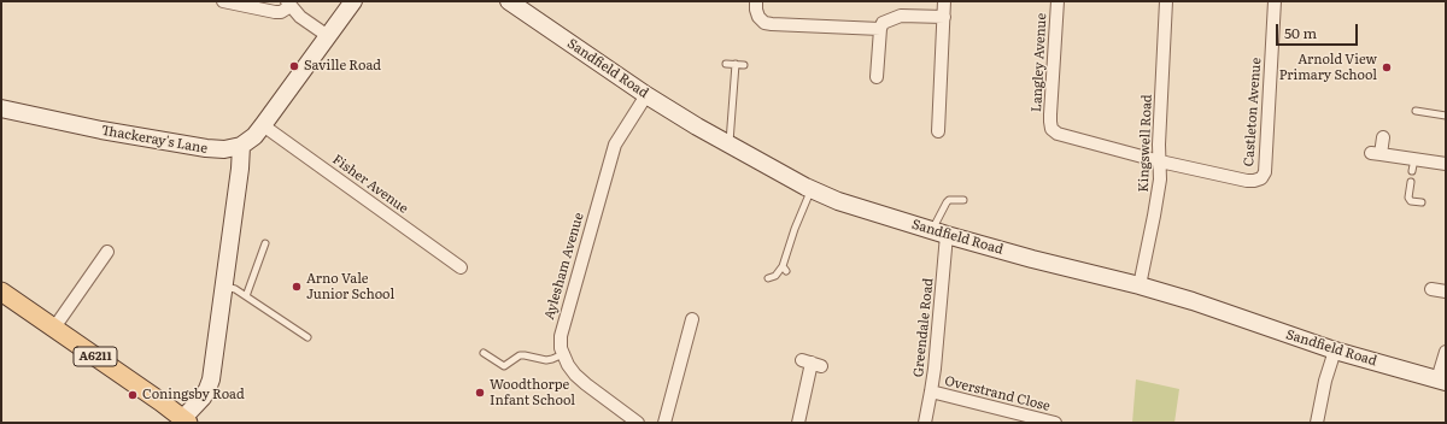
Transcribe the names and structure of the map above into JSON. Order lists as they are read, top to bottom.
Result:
{
  "streets": {
    "main road": ["A6211"],
    "street": [
      "Langley Avenue",
      "Sandfield Road",
      "Castleton Avenue",
      "Thackeray's Lane",
      "Kingswell Road",
      "Fisher Avenue",
      "Aylesham Avenue",
      "Greendale Road",
      "Overstrand Close"
    ]
  },
  "crossings": [
    ["Langley Avenue", "Castleton Avenue"],
    ["Langley Avenue", "Kingswell Road"],
    ["Sandfield Road", "Kingswell Road"],
    ["Sandfield Road", "Aylesham Avenue"],
    ["Sandfield Road", "Greendale Road"],
    ["Castleton Avenue", "Kingswell Road"],
    ["Greendale Road", "Overstrand Close"]
  ],
  "places": [
    "Saville Road",
    "Arnold View Primary School",
    "Arno Vale Junior School",
    "Woodthorpe Infant School",
    "Coningsby Road"
  ],
  "scale_bar": "50 m"
}
